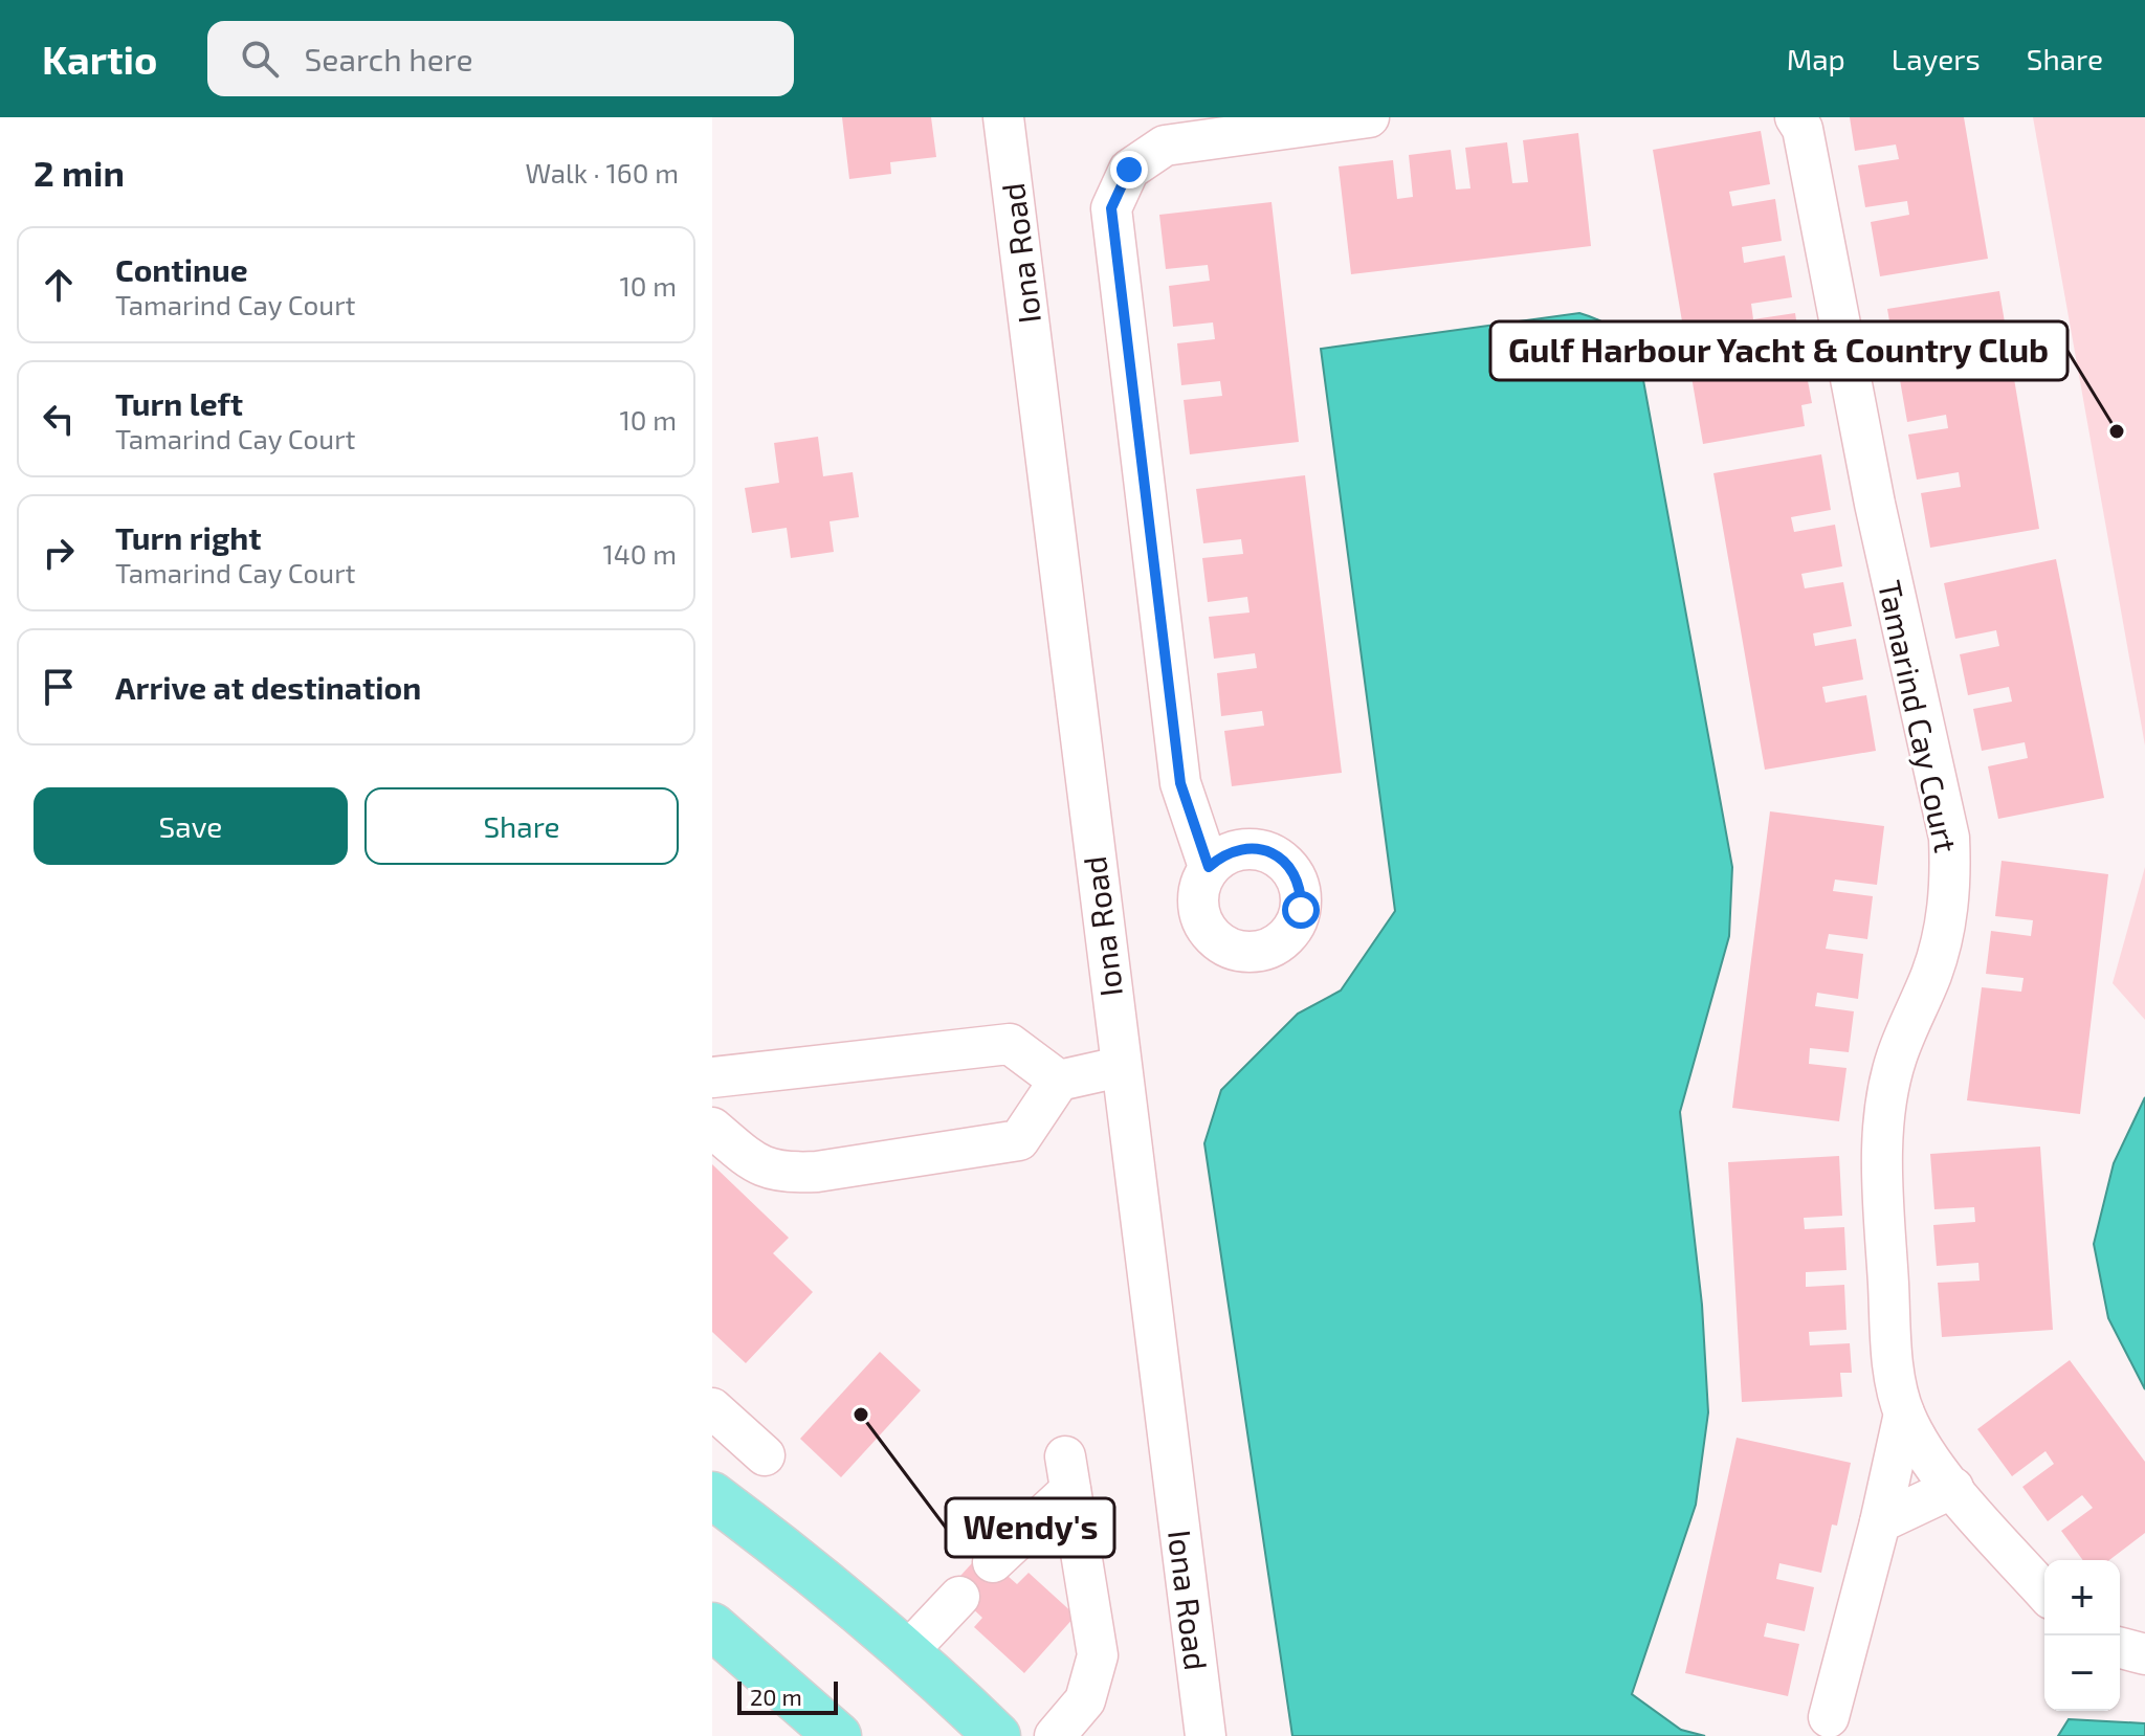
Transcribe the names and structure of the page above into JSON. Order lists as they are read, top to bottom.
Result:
{
  "streets": {
    "street": ["Iona Road", "Tamarind Cay Court"]
  },
  "places": ["Gulf Harbour Yacht & Country Club", "Wendy's"],
  "scale_bar": "20 m",
  "page": {
    "header": "Kartio",
    "search": "Search here",
    "nav": ["Map", "Layers", "Share"],
    "heading": ["2 min", "Walk · 160 m"],
    "list": [
      ["Continue", "Tamarind Cay Court", "10 m"],
      ["Turn left", "Tamarind Cay Court", "10 m"],
      ["Turn right", "Tamarind Cay Court", "140 m"],
      "Arrive at destination"
    ],
    "buttons": ["Save", "Share"],
    "map_buttons": ["+", "−"],
    "scale": "20 m"
  }
}
